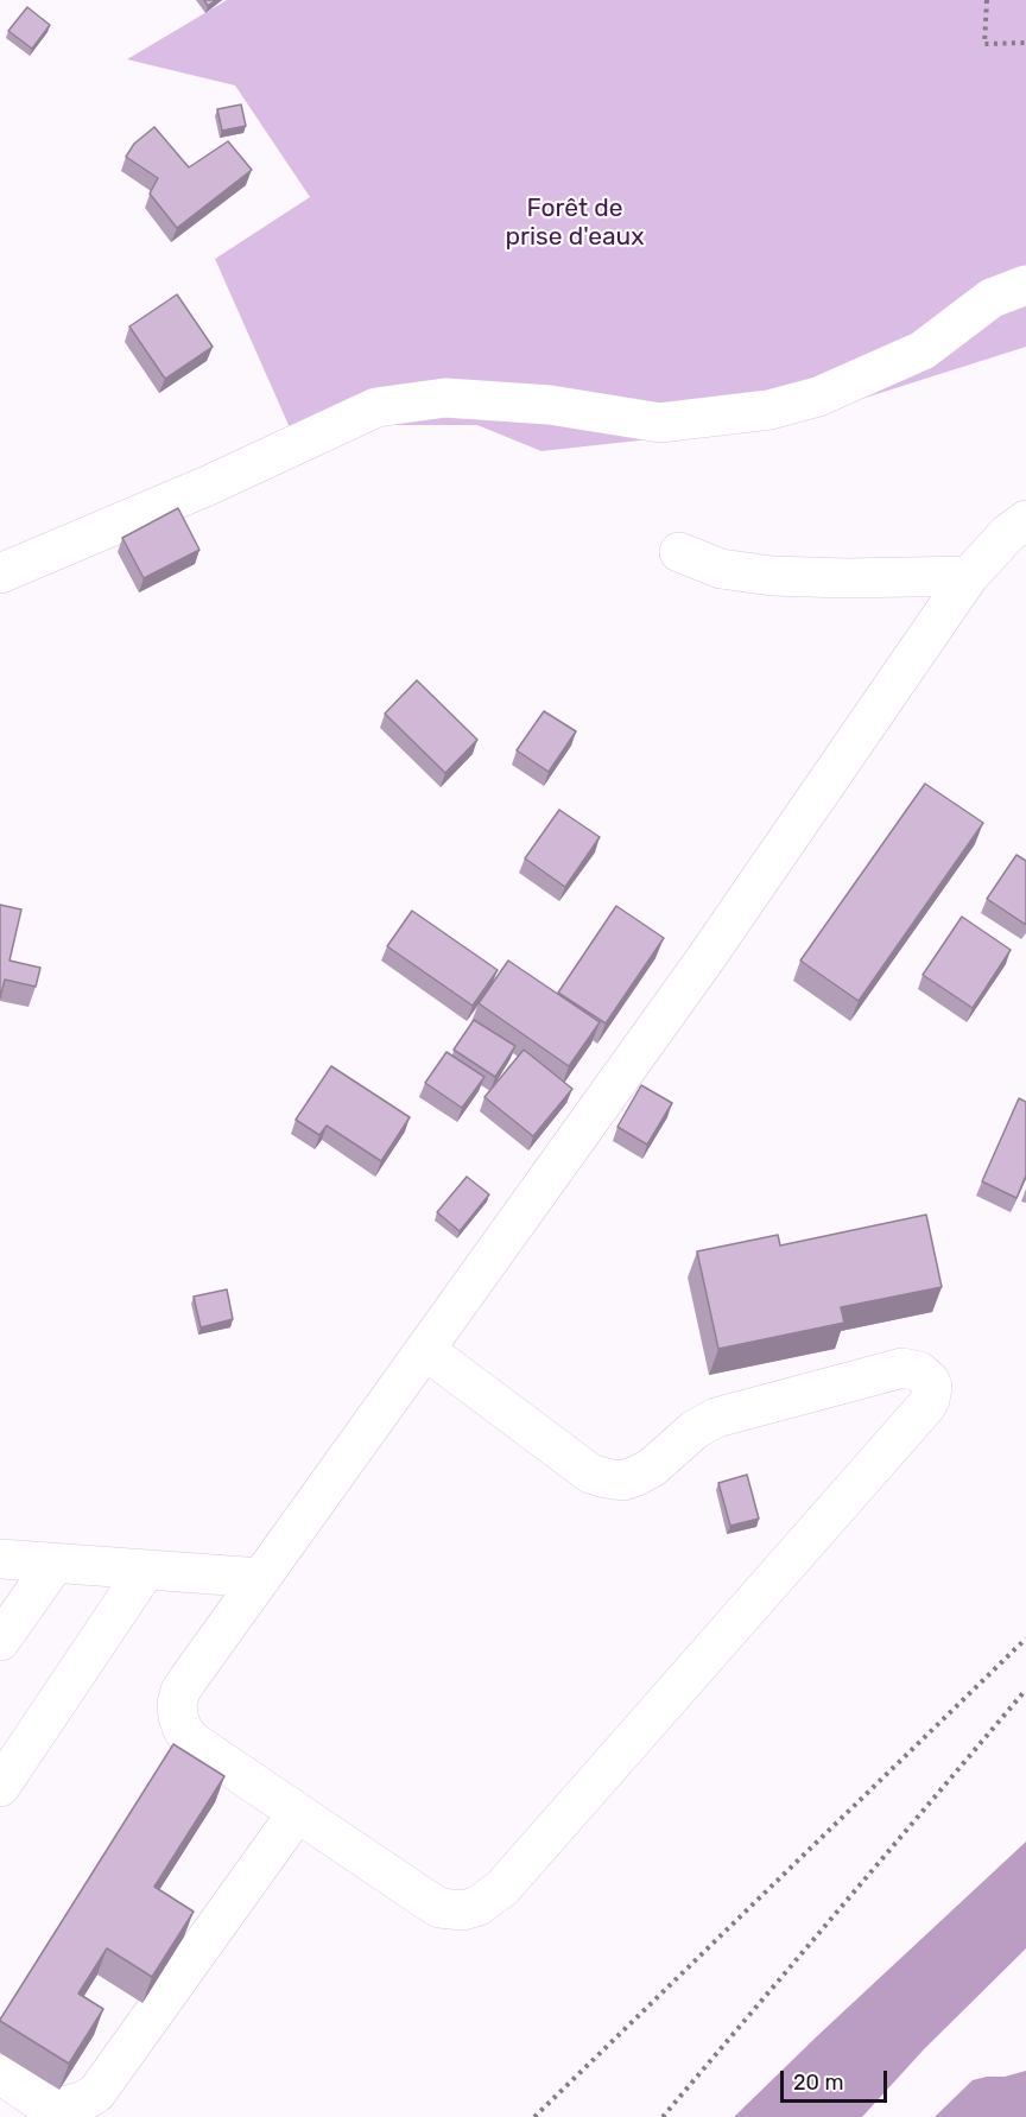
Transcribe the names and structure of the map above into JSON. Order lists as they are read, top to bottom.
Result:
{
  "parks": ["Forêt de prise d'eaux"],
  "scale_bar": "20 m"
}
